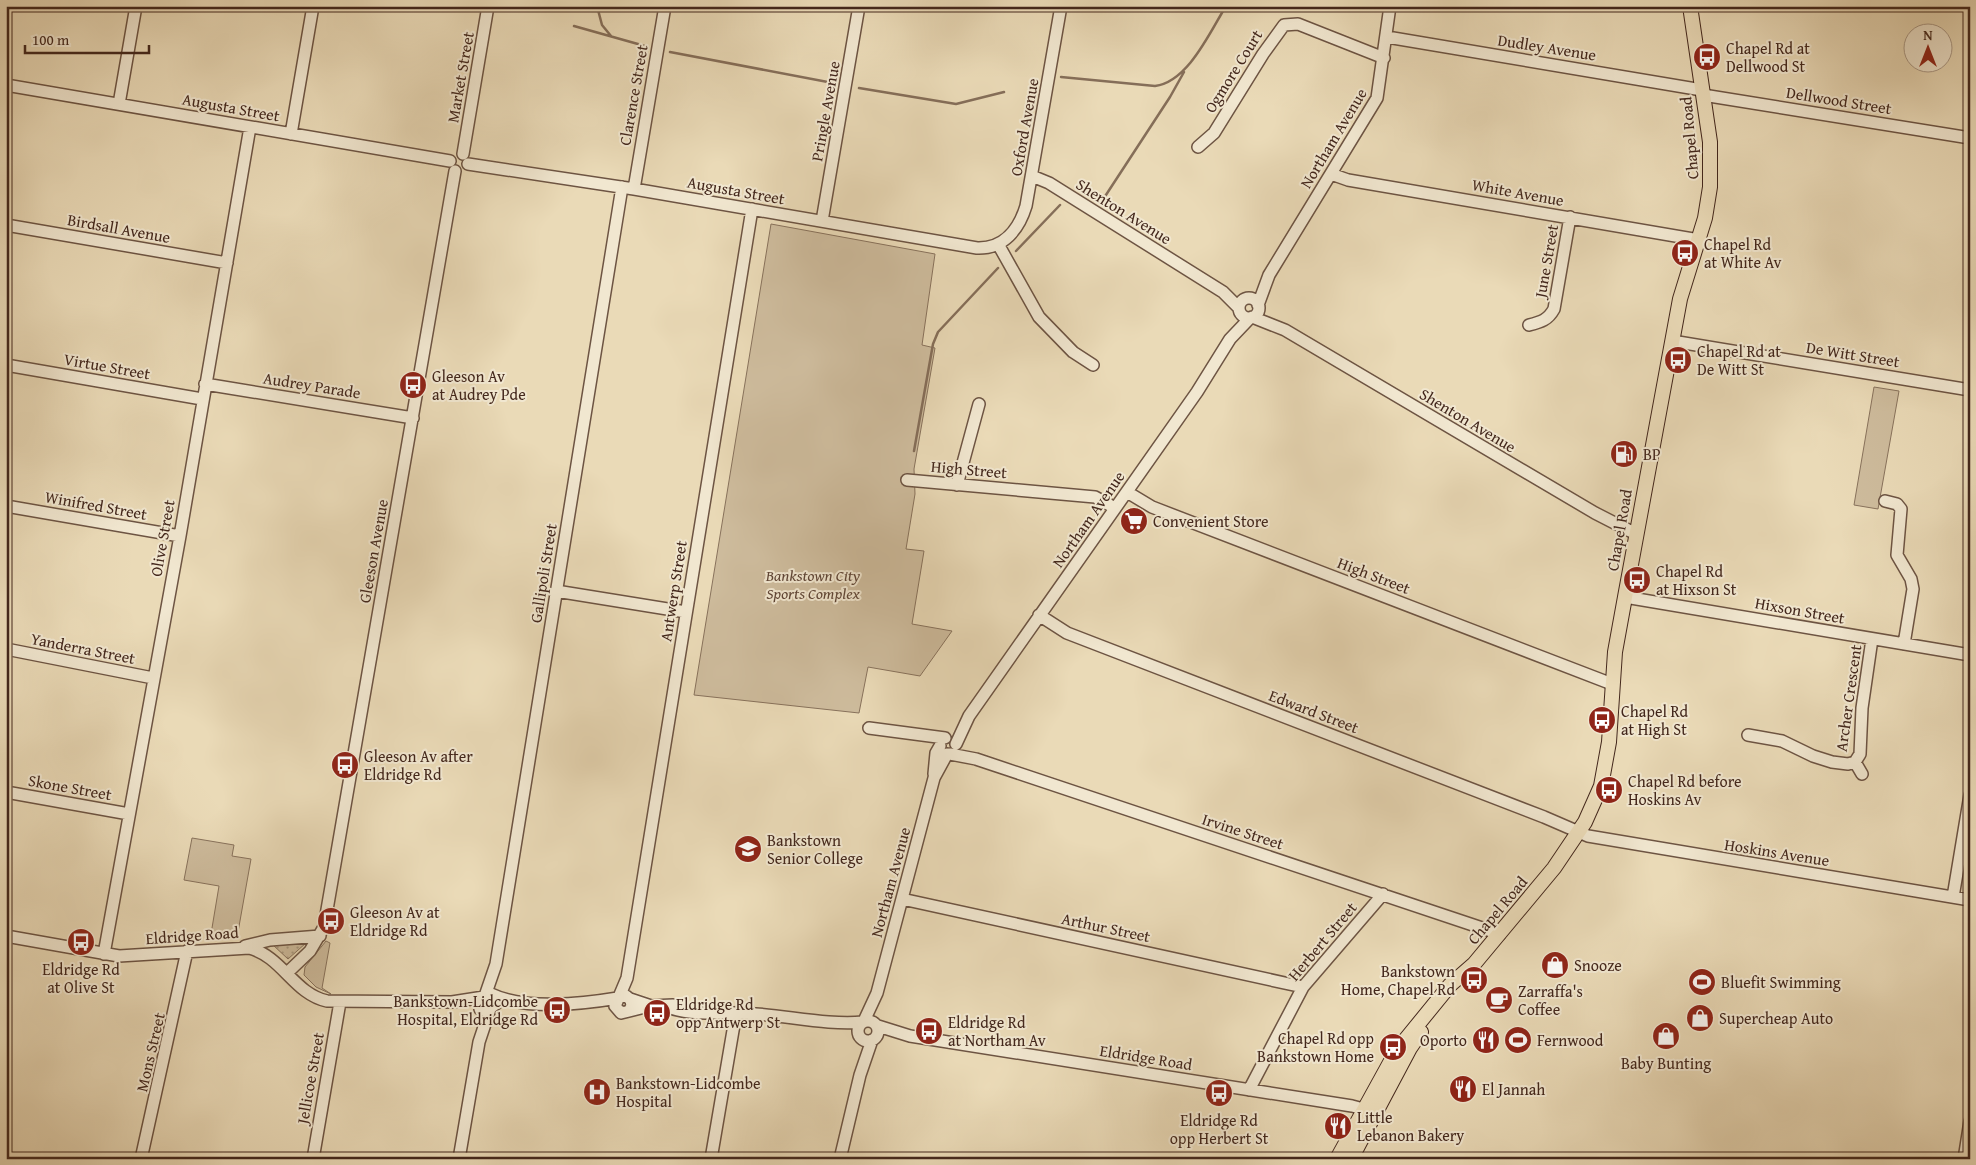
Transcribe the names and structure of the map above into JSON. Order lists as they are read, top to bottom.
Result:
{
  "streets": {
    "main road": ["Chapel Road"],
    "street": [
      "Dudley Avenue",
      "Ogmore Court",
      "Market Street",
      "Clarence Street",
      "Dellwood Street",
      "Augusta Street",
      "Pringle Avenue",
      "Oxford Avenue",
      "Northam Avenue",
      "White Avenue",
      "Shenton Avenue",
      "Birdsall Avenue",
      "June Street",
      "De Witt Street",
      "Virtue Street",
      "Audrey Parade",
      "High Street",
      "Winifred Street",
      "Olive Street",
      "Gleeson Avenue",
      "Gallipoli Street",
      "Antwerp Street",
      "Hixson Street",
      "Yanderra Street",
      "Archer Crescent",
      "Edward Street",
      "Skone Street",
      "Irvine Street",
      "Hoskins Avenue",
      "Arthur Street",
      "Eldridge Road",
      "Herbert Street",
      "Mons Street",
      "Jellicoe Street"
    ]
  },
  "crossings": [
    ["Dudley Avenue", "Dellwood Street"],
    ["Dudley Avenue", "Northam Avenue"],
    ["Dudley Avenue", "Chapel Road"],
    ["Ogmore Court", "Northam Avenue"],
    ["Market Street", "Augusta Street"],
    ["Clarence Street", "Augusta Street"],
    ["Clarence Street", "Gallipoli Street"],
    ["Dellwood Street", "Chapel Road"],
    ["Augusta Street", "Pringle Avenue"],
    ["Augusta Street", "Oxford Avenue"],
    ["Augusta Street", "Olive Street"],
    ["Augusta Street", "Gleeson Avenue"],
    ["Augusta Street", "Gallipoli Street"],
    ["Augusta Street", "Antwerp Street"],
    ["Oxford Avenue", "Shenton Avenue"],
    ["Northam Avenue", "White Avenue"],
    ["Northam Avenue", "Shenton Avenue"],
    ["Northam Avenue", "High Street"],
    ["Northam Avenue", "Edward Street"],
    ["Northam Avenue", "Irvine Street"],
    ["Northam Avenue", "Arthur Street"],
    ["Northam Avenue", "Eldridge Road"],
    ["Chapel Road", "White Avenue"],
    ["Chapel Road", "Shenton Avenue"],
    ["Chapel Road", "De Witt Street"],
    ["Chapel Road", "High Street"],
    ["Chapel Road", "Hixson Street"],
    ["Chapel Road", "Edward Street"],
    ["Chapel Road", "Irvine Street"],
    ["Chapel Road", "Hoskins Avenue"],
    ["Chapel Road", "Eldridge Road"],
    ["White Avenue", "June Street"],
    ["Birdsall Avenue", "Olive Street"],
    ["Virtue Street", "Olive Street"],
    ["Audrey Parade", "Olive Street"],
    ["Audrey Parade", "Gleeson Avenue"],
    ["Winifred Street", "Olive Street"],
    ["Olive Street", "Yanderra Street"],
    ["Olive Street", "Skone Street"],
    ["Olive Street", "Eldridge Road"],
    ["Gleeson Avenue", "Eldridge Road"],
    ["Gallipoli Street", "Eldridge Road"],
    ["Antwerp Street", "Eldridge Road"],
    ["Hixson Street", "Archer Crescent"],
    ["Edward Street", "Hoskins Avenue"],
    ["Irvine Street", "Herbert Street"],
    ["Arthur Street", "Herbert Street"],
    ["Eldridge Road", "Herbert Street"],
    ["Eldridge Road", "Mons Street"],
    ["Eldridge Road", "Jellicoe Street"]
  ],
  "parks": ["Bankstown City Sports Complex"],
  "places": {
    "bus stop": [
      "Chapel Rd at Dellwood St",
      "Chapel Rd at White Av",
      "Chapel Rd at De Witt St",
      "Gleeson Av at Audrey Pde",
      "Chapel Rd at Hixson St",
      "Chapel Rd at High St",
      "Gleeson Av after Eldridge Rd",
      "Chapel Rd before Hoskins Av",
      "Gleeson Av at Eldridge Rd",
      "Eldridge Rd at Olive St",
      "Bankstown Home, Chapel Rd",
      "Bankstown-Lidcombe Hospital, Eldridge Rd",
      "Eldridge Rd opp Antwerp St",
      "Eldridge Rd at Northam Av",
      "Chapel Rd opp Bankstown Home",
      "Eldridge Rd opp Herbert St"
    ],
    "fuel station": ["BP"],
    "supermarket": ["Convenient Store"],
    "school or university": ["Bankstown Senior College"],
    "shop": ["Snooze", "Supercheap Auto", "Baby Bunting"],
    "sports": ["Bluefit Swimming", "Fernwood"],
    "cafe": ["Zarraffa's Coffee"],
    "restaurant": ["Oporto", "El Jannah", "Little Lebanon Bakery"],
    "hospital": ["Bankstown-Lidcombe Hospital"]
  },
  "scale_bar": "100 m",
  "north": "top"
}
